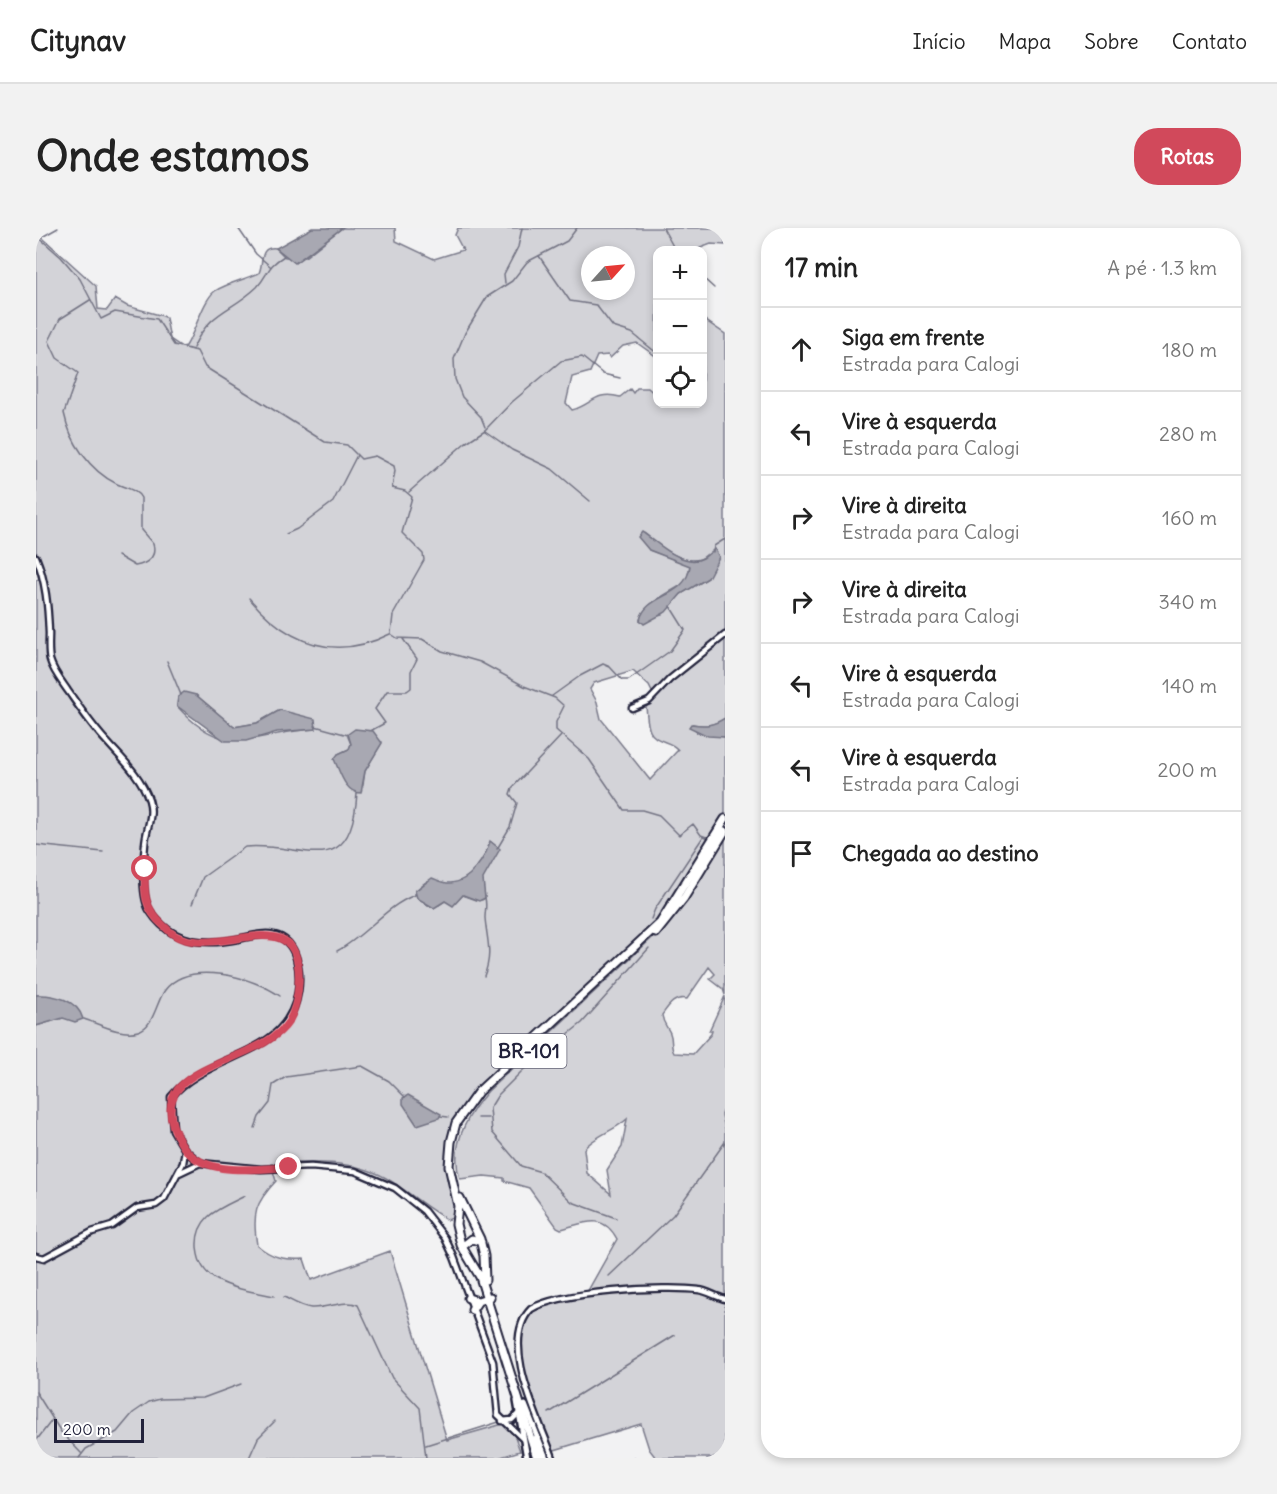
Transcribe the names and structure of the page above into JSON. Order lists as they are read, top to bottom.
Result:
{
  "streets": {
    "highway": ["BR-101"]
  },
  "scale_bar": "200 m",
  "north": "top right",
  "page": {
    "header": "Citynav",
    "nav": [
      "Início",
      "Mapa",
      "Sobre",
      "Contato"
    ],
    "buttons": "Rotas",
    "title": "Onde estamos",
    "heading": ["17 min", "A pé · 1.3 km"],
    "map_buttons": ["+", "−"],
    "list": [
      ["Siga em frente", "Estrada para Calogi", "180 m"],
      ["Vire à esquerda", "Estrada para Calogi", "280 m"],
      ["Vire à direita", "Estrada para Calogi", "160 m"],
      ["Vire à direita", "Estrada para Calogi", "340 m"],
      ["Vire à esquerda", "Estrada para Calogi", "140 m"],
      ["Vire à esquerda", "Estrada para Calogi", "200 m"],
      "Chegada ao destino"
    ],
    "scale": "200 m"
  }
}
